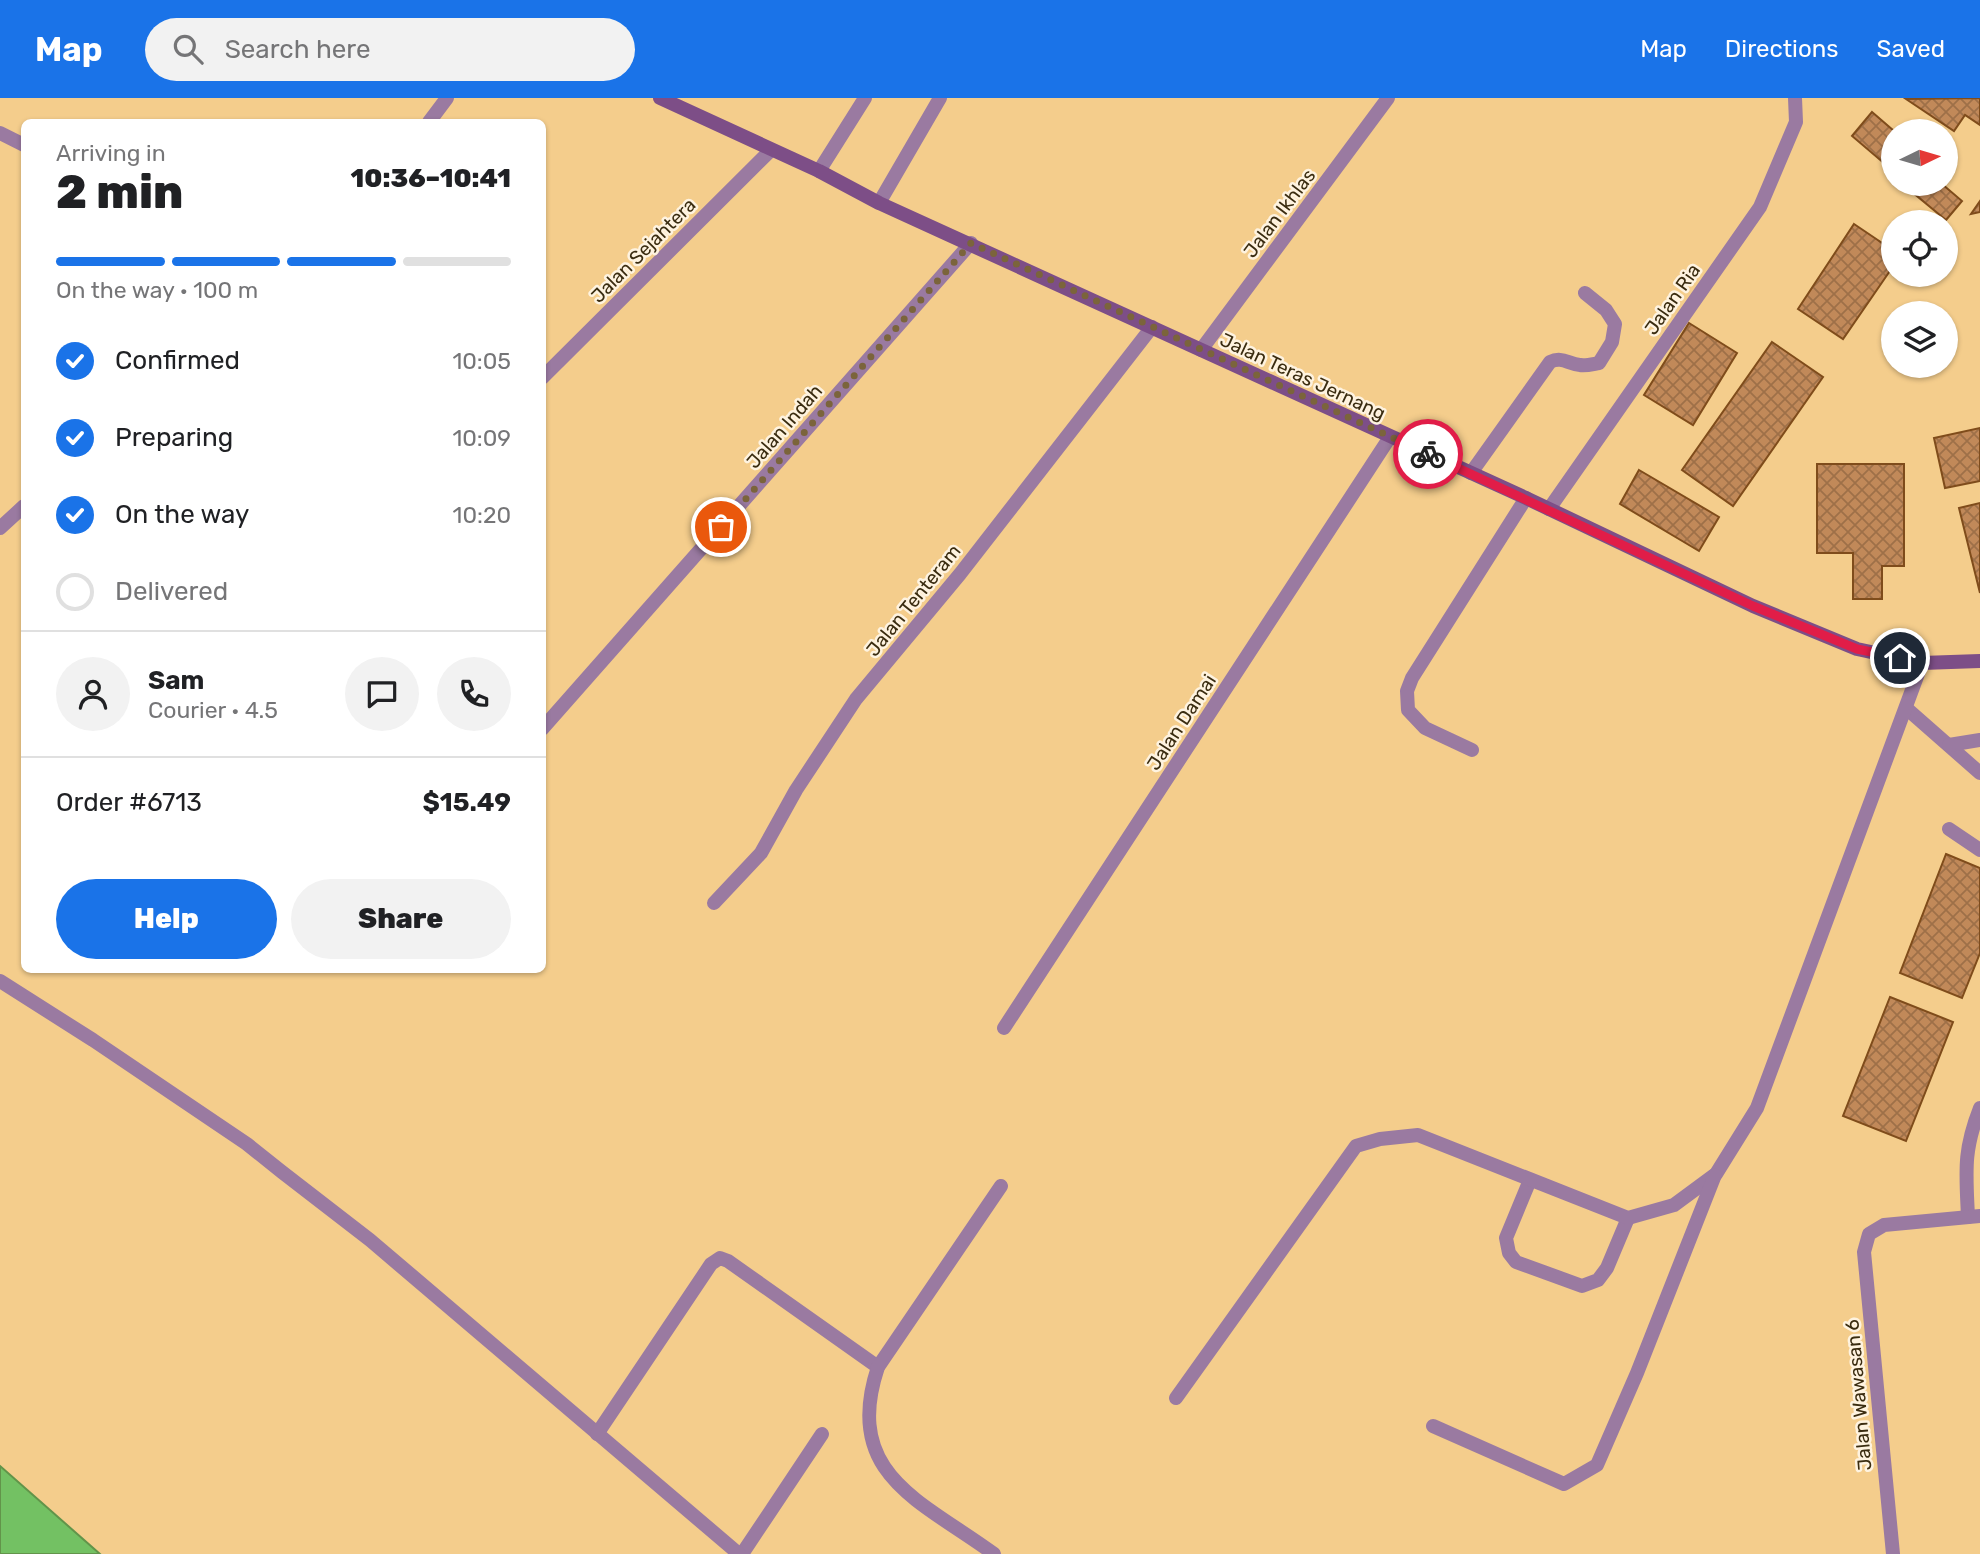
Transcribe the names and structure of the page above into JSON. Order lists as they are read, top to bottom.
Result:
{
  "streets": {
    "main road": ["Jalan Teras Jernang"],
    "street": [
      "Jalan Ikhlas",
      "Jalan Sejahtera",
      "Jalan Ria",
      "Jalan Indah",
      "Jalan Tenteram",
      "Jalan Damai",
      "Jalan Wawasan 6"
    ]
  },
  "crossings": [
    ["Jalan Ikhlas", "Jalan Teras Jernang"],
    ["Jalan Sejahtera", "Jalan Teras Jernang"],
    ["Jalan Ria", "Jalan Teras Jernang"],
    ["Jalan Teras Jernang", "Jalan Indah"],
    ["Jalan Teras Jernang", "Jalan Tenteram"],
    ["Jalan Teras Jernang", "Jalan Damai"]
  ],
  "north": "right",
  "page": {
    "header": "Map",
    "search": "Search here",
    "nav": ["Map", "Directions", "Saved"],
    "heading": ["2 min", "Arriving in", "10:36–10:41"],
    "panel": [
      "Sam",
      "Courier · 4.5",
      "Order #6713",
      "$15.49"
    ],
    "bar": "On the way · 100 m",
    "list": [
      ["Confirmed", "10:05"],
      ["Preparing", "10:09"],
      ["On the way", "10:20"],
      "Delivered"
    ],
    "buttons": ["Help", "Share"]
  }
}
